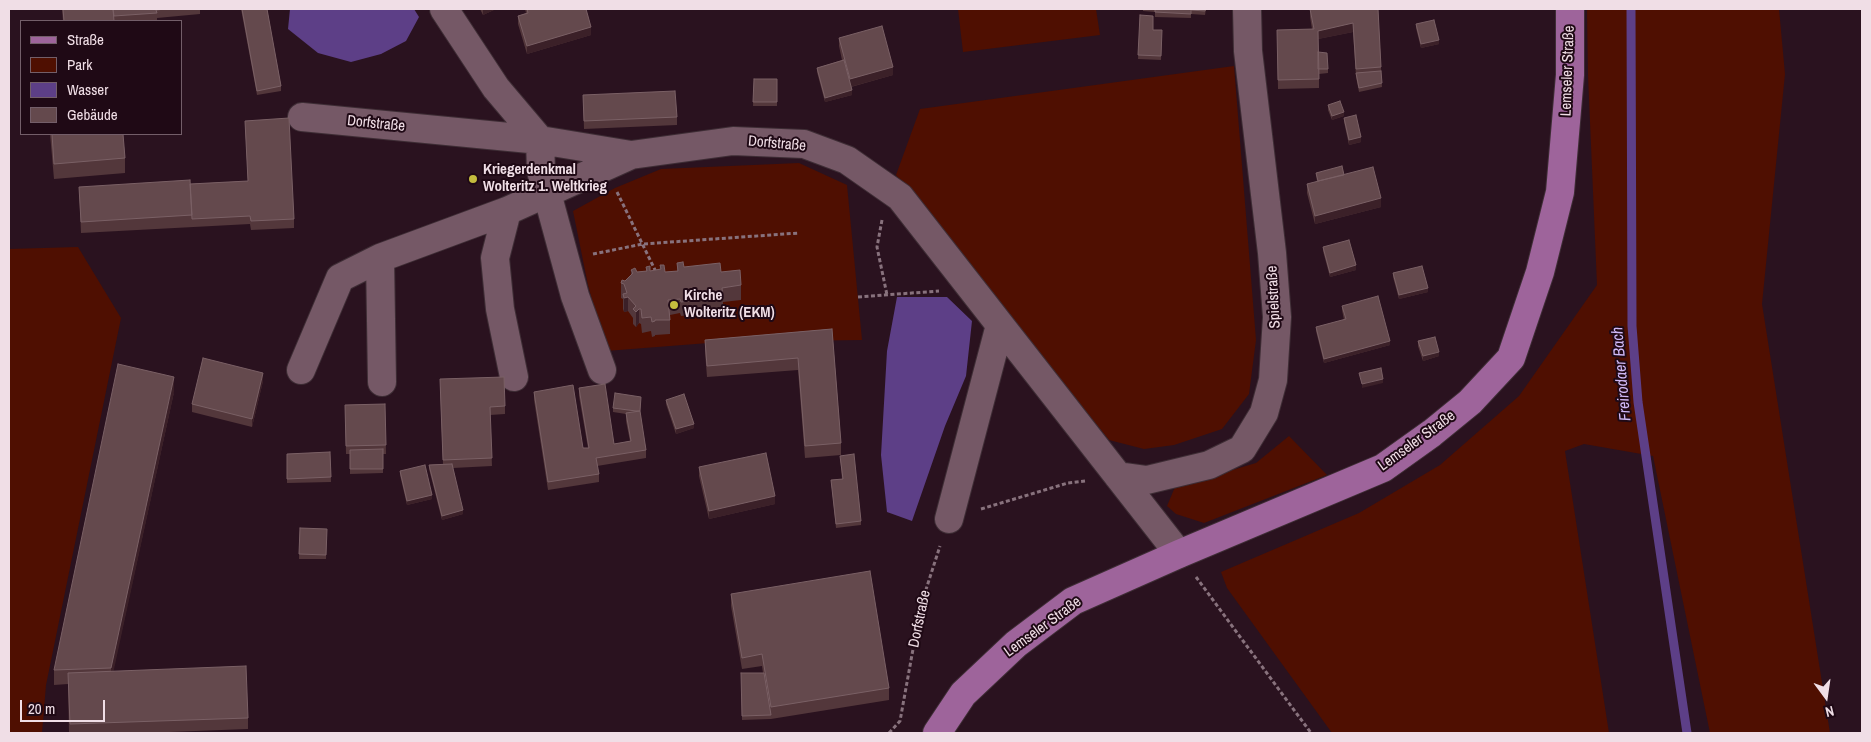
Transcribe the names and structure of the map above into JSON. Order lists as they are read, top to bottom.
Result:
{
  "streets": {
    "main road": ["Lemseler Straße"],
    "street": ["Dorfstraße", "Spielstraße"]
  },
  "crossings": [
    ["Lemseler Straße", "Dorfstraße"],
    ["Dorfstraße", "Spielstraße"]
  ],
  "water": ["Freirodaer Bach"],
  "places": ["Kriegerdenkmal Wolteritz 1. Weltkrieg", "Kirche Wolteritz (EKM)"],
  "legend": [
    "Straße",
    "Park",
    "Wasser",
    "Gebäude"
  ],
  "scale_bar": "20 m",
  "north": "bottom"
}
